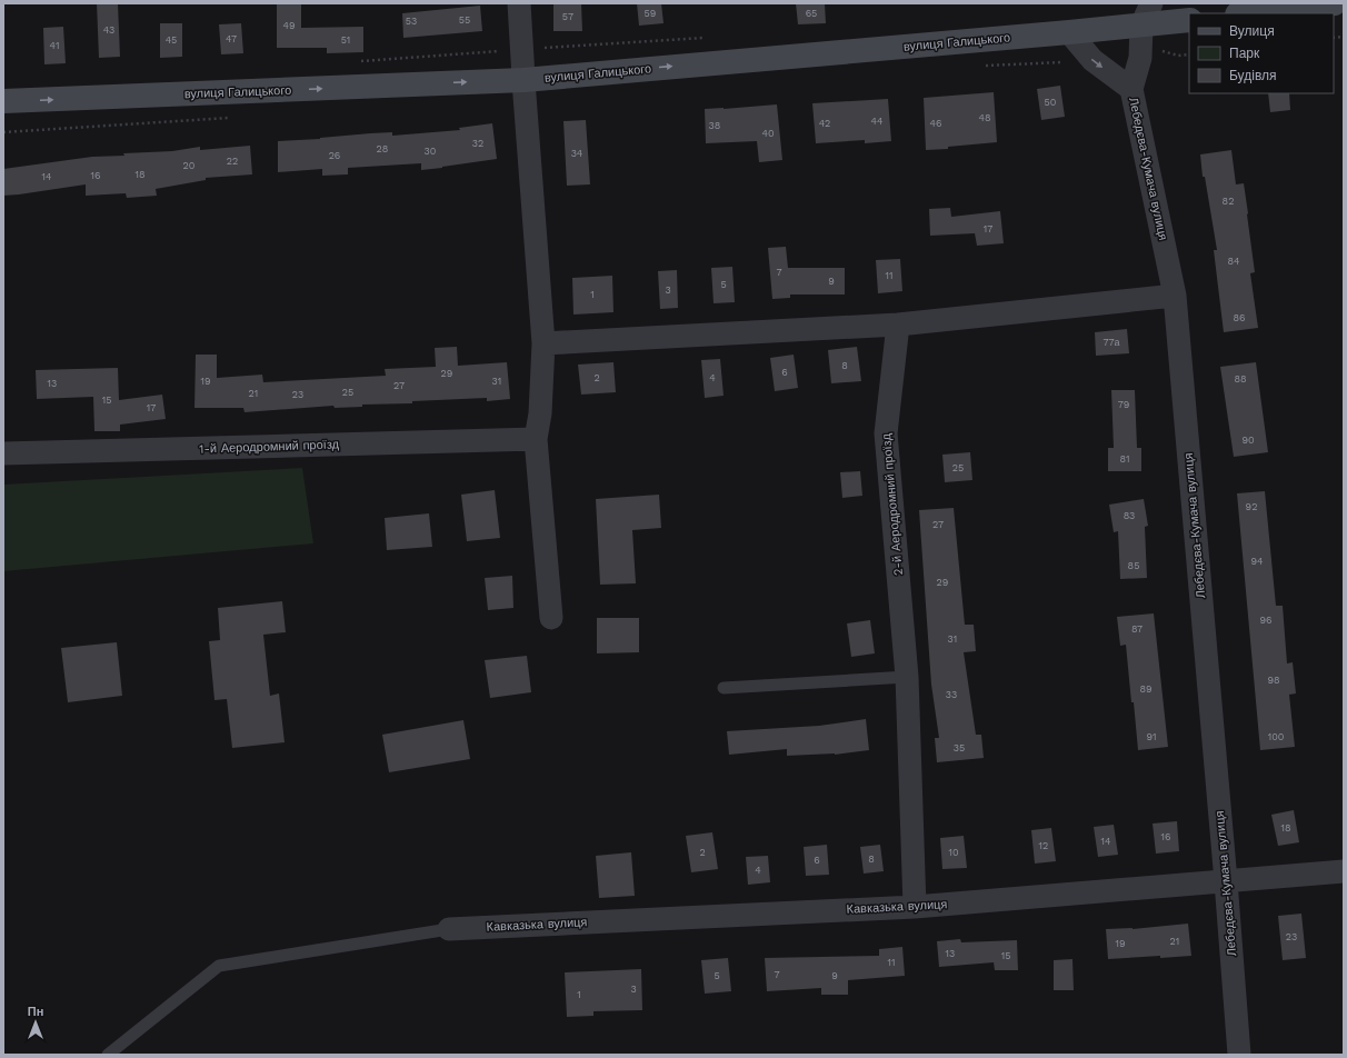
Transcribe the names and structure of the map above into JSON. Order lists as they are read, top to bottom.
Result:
{
  "streets": {
    "street": [
      "вулиця Галицького",
      "Лебедєва-Кумача вулиця",
      "1-й Аеродромний проїзд",
      "2-й Аеродромний проїзд",
      "Кавказька вулиця"
    ]
  },
  "crossings": [
    ["вулиця Галицького", "Лебедєва-Кумача вулиця"],
    ["Лебедєва-Кумача вулиця", "Кавказька вулиця"],
    ["2-й Аеродромний проїзд", "Кавказька вулиця"]
  ],
  "one_way": ["вулиця Галицького"],
  "house_numbers": [
    "59",
    "65",
    "57",
    "55",
    "53",
    "49",
    "43",
    "47",
    "45",
    "51",
    "41",
    "50",
    "48",
    "44",
    "42",
    "46",
    "38",
    "40",
    "32",
    "28",
    "30",
    "34",
    "26",
    "22",
    "20",
    "18",
    "16",
    "14",
    "82",
    "17",
    "84",
    "7",
    "11",
    "9",
    "5",
    "3",
    "1",
    "86",
    "77а",
    "8",
    "6",
    "29",
    "2",
    "4",
    "88",
    "19",
    "31",
    "13",
    "27",
    "25",
    "21",
    "23",
    "15",
    "79",
    "17",
    "90",
    "81",
    "25",
    "92",
    "83",
    "27",
    "94",
    "85",
    "29",
    "96",
    "87",
    "31",
    "98",
    "89",
    "33",
    "91",
    "100",
    "35",
    "18",
    "16",
    "14",
    "12",
    "2",
    "10",
    "8",
    "6",
    "4",
    "23",
    "21",
    "19",
    "13",
    "15",
    "11",
    "7",
    "5",
    "9",
    "3",
    "1"
  ],
  "legend": ["Вулиця", "Парк", "Будівля"],
  "north": "top"
}
